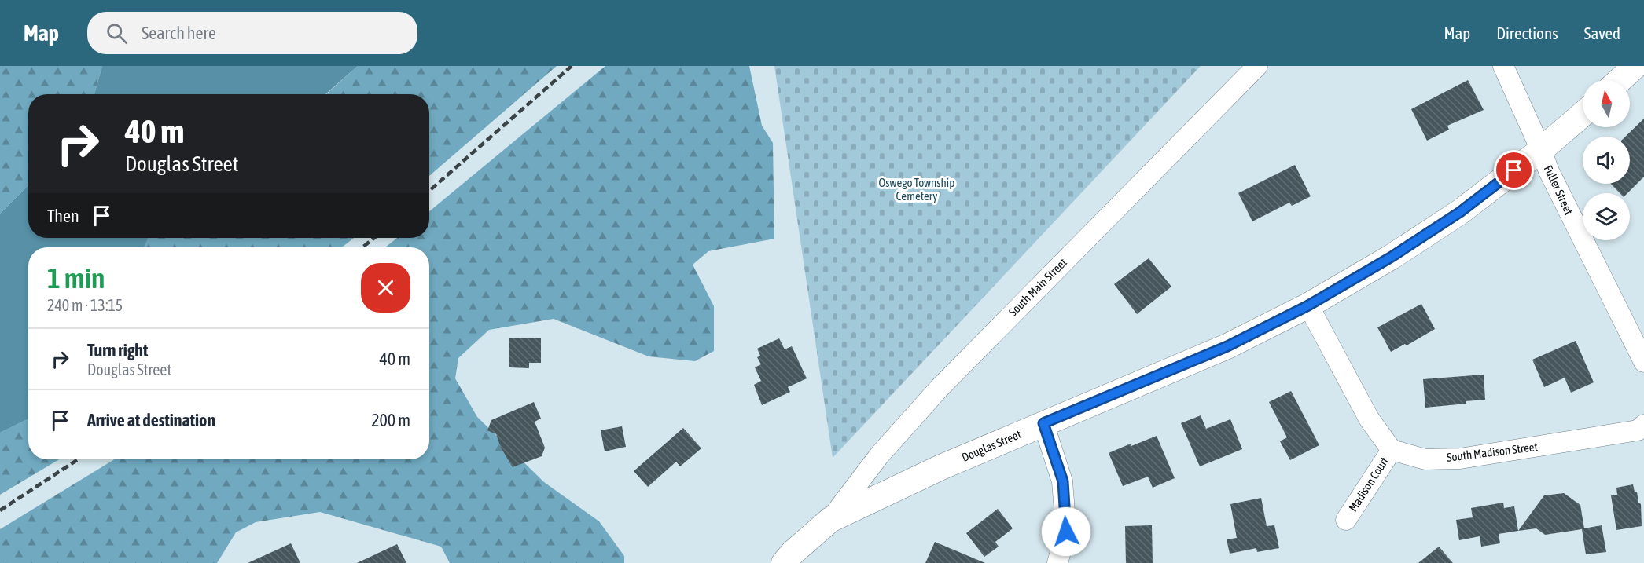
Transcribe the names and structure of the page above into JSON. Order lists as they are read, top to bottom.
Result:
{
  "streets": {
    "street": [
      "Fuller Street",
      "South Main Street",
      "Douglas Street",
      "South Madison Street",
      "Madison Court"
    ]
  },
  "crossings": [
    ["Fuller Street", "Douglas Street"],
    ["South Main Street", "Douglas Street"],
    ["South Madison Street", "Madison Court"]
  ],
  "parks": ["Oswego Township Cemetery"],
  "north": "top",
  "page": {
    "header": "Map",
    "search": "Search here",
    "nav": ["Map", "Directions", "Saved"],
    "turn": ["40 m", "Douglas Street"],
    "then": "Then",
    "heading": ["1 min", "240 m · 13:15"],
    "list": [
      {
        "name": "Turn right",
        "note": "Douglas Street",
        "value": "40 m"
      },
      {
        "name": "Arrive at destination",
        "value": "200 m"
      }
    ]
  }
}
